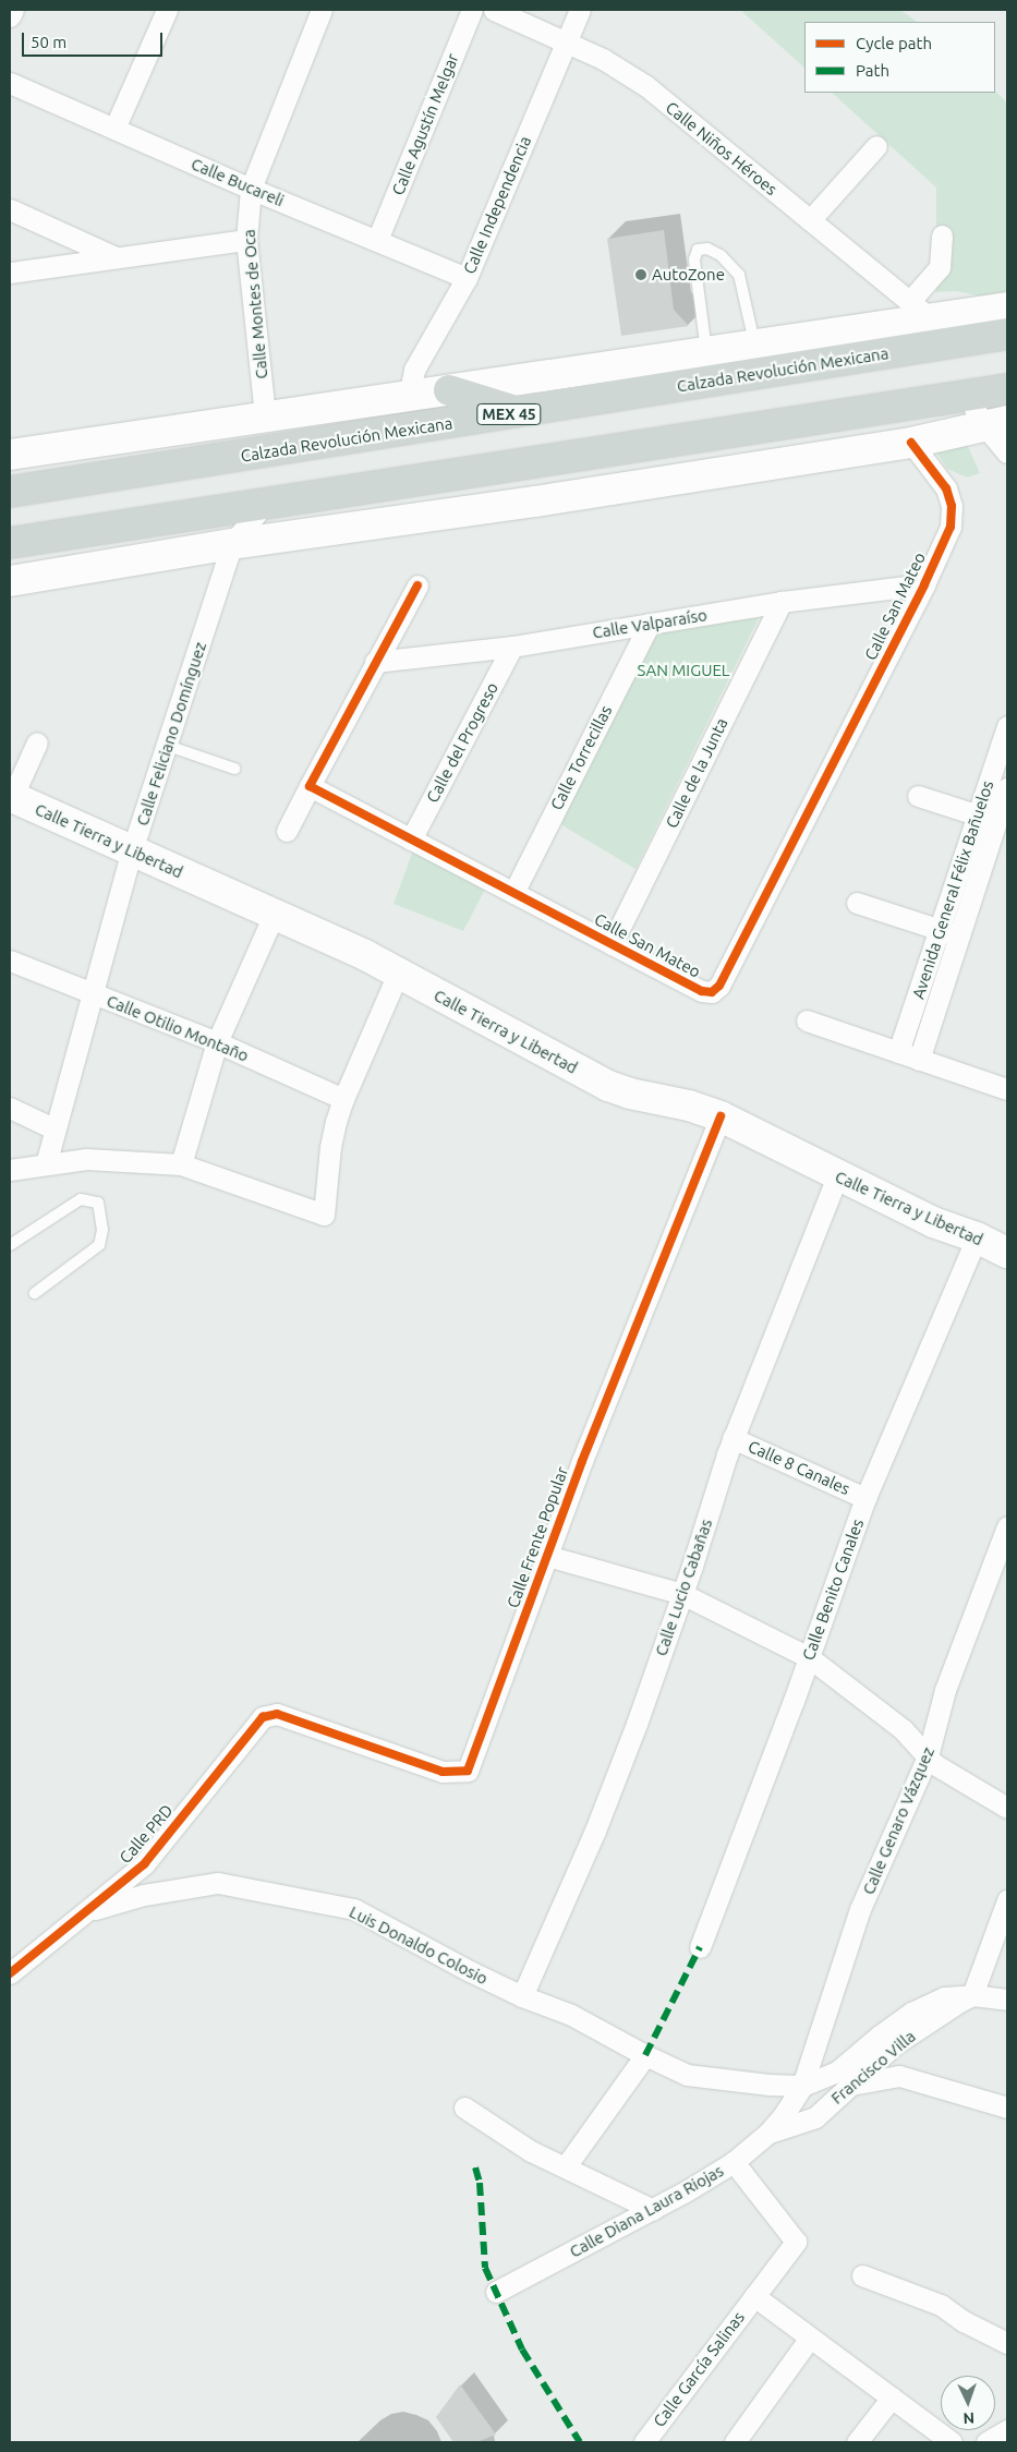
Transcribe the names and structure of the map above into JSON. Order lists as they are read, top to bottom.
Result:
{
  "streets": {
    "main road": ["Calzada Revolución Mexicana", "MEX 45"],
    "street": [
      "Calle Agustín Melgar",
      "Calle Niños Héroes",
      "Calle Bucareli",
      "Calle Independencia",
      "Calle Montes de Oca",
      "Calle San Mateo",
      "Calle Valparaíso",
      "Calle Feliciano Domínguez",
      "Calle del Progreso",
      "Calle Torrecillas",
      "Calle de la Junta",
      "Calle Tierra y Libertad",
      "Avenida General Félix Bañuelos",
      "Calle Otilio Montaño",
      "Calle 8 Canales",
      "Calle Frente Popular",
      "Calle Lucio Cabañas",
      "Calle Benito Canales",
      "Calle Genaro Vázquez",
      "Calle PRD",
      "Luis Donaldo Colosio",
      "Francisco Villa",
      "Calle Diana Laura Riojas",
      "Calle García Salinas"
    ]
  },
  "crossings": [
    ["Calle Agustín Melgar", "Calle Bucareli"],
    ["Calle Niños Héroes", "Calle Independencia"],
    ["Calle Bucareli", "Calle Independencia"],
    ["Calle Bucareli", "Calle Montes de Oca"],
    ["Calle San Mateo", "Calle Valparaíso"],
    ["Calle San Mateo", "Calle del Progreso"],
    ["Calle San Mateo", "Calle Torrecillas"],
    ["Calle San Mateo", "Calle de la Junta"],
    ["Calle Valparaíso", "Calle del Progreso"],
    ["Calle Valparaíso", "Calle Torrecillas"],
    ["Calle Valparaíso", "Calle de la Junta"],
    ["Calle Feliciano Domínguez", "Calle Tierra y Libertad"],
    ["Calle Feliciano Domínguez", "Calle Otilio Montaño"],
    ["Calle Tierra y Libertad", "Calle Frente Popular"],
    ["Calle Tierra y Libertad", "Calle Lucio Cabañas"],
    ["Calle Tierra y Libertad", "Calle Benito Canales"],
    ["Calle 8 Canales", "Calle Lucio Cabañas"],
    ["Calle 8 Canales", "Calle Benito Canales"],
    ["Calle Frente Popular", "Calle PRD"],
    ["Calle Lucio Cabañas", "Luis Donaldo Colosio"],
    ["Calle Genaro Vázquez", "Luis Donaldo Colosio"],
    ["Calle Genaro Vázquez", "Calle Diana Laura Riojas"],
    ["Calle PRD", "Luis Donaldo Colosio"],
    ["Luis Donaldo Colosio", "Calle Diana Laura Riojas"],
    ["Francisco Villa", "Calle Diana Laura Riojas"],
    ["Calle Diana Laura Riojas", "Calle García Salinas"]
  ],
  "parks": ["SAN MIGUEL"],
  "places": ["AutoZone"],
  "legend": ["Cycle path", "Path"],
  "scale_bar": "50 m",
  "north": "bottom"
}
